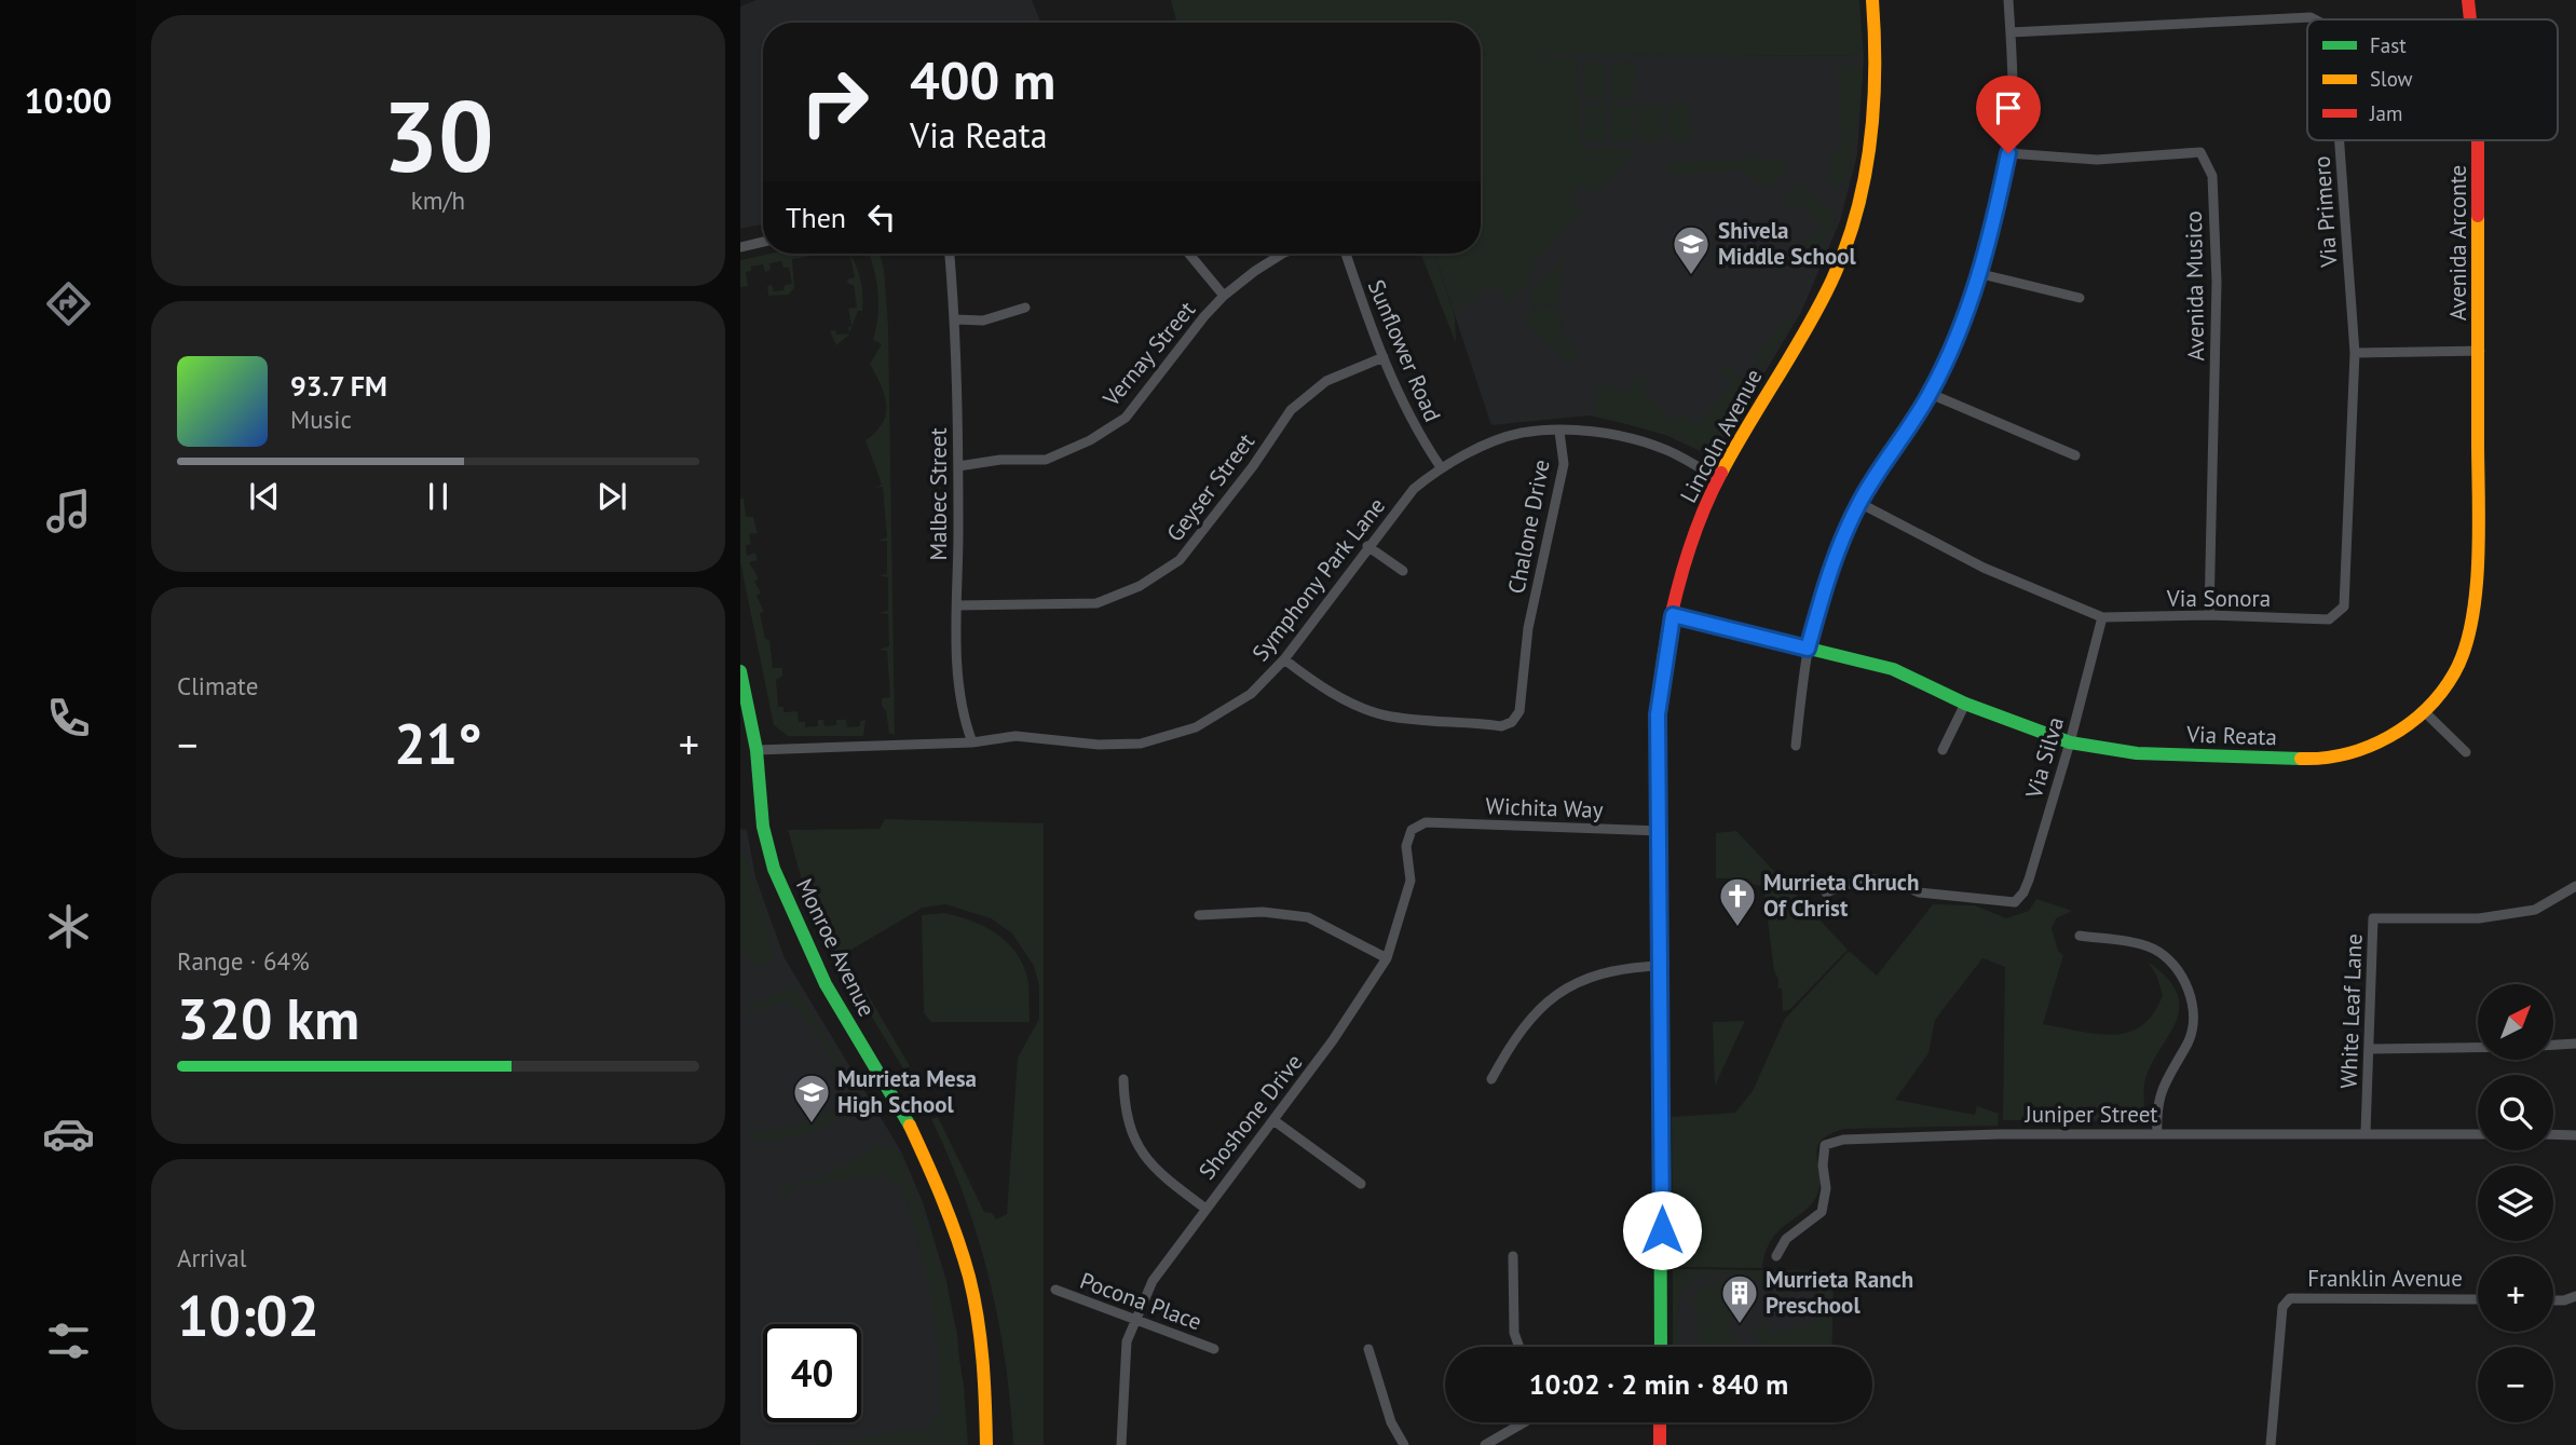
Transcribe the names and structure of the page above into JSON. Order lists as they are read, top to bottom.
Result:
{
  "streets": {
    "street": [
      "Via Primero",
      "Avenida Arconte",
      "Avenida Musico",
      "Sunflower Road",
      "Vernay Street",
      "Lincoln Avenue",
      "Geyser Street",
      "Malbec Street",
      "Chalone Drive",
      "Symphony Park Lane",
      "Via Sonora",
      "Via Reata",
      "Via Silva",
      "Wichita Way",
      "Monroe Avenue",
      "White Leaf Lane",
      "Juniper Street",
      "Shoshone Drive",
      "Franklin Avenue",
      "Pocona Place"
    ]
  },
  "crossings": [
    ["Via Primero", "Via Sonora"],
    ["Avenida Arconte", "Via Reata"],
    ["Avenida Musico", "Via Sonora"],
    ["Sunflower Road", "Geyser Street"],
    ["Sunflower Road", "Symphony Park Lane"],
    ["Vernay Street", "Malbec Street"],
    ["Lincoln Avenue", "Symphony Park Lane"],
    ["Lincoln Avenue", "Via Reata"],
    ["Lincoln Avenue", "Wichita Way"],
    ["Geyser Street", "Malbec Street"],
    ["Malbec Street", "Symphony Park Lane"],
    ["Chalone Drive", "Symphony Park Lane"],
    ["Symphony Park Lane", "Monroe Avenue"],
    ["Via Sonora", "Via Silva"],
    ["Via Reata", "Via Silva"],
    ["Wichita Way", "Shoshone Drive"],
    ["White Leaf Lane", "Juniper Street"],
    ["Shoshone Drive", "Pocona Place"]
  ],
  "places": {
    "school or university": ["Shivela Middle School", "Murrieta Mesa High School"],
    "church": ["Murrieta Chruch Of Christ"],
    "building": ["Murrieta Ranch Preschool"]
  },
  "legend": ["Fast", "Slow", "Jam"],
  "north": "top right",
  "page": {
    "tabs": "10:00",
    "tile": [
      ["30", "km/h"],
      "Climate",
      ["Range · 64%", "320 km"],
      ["Arrival", "10:02"]
    ],
    "turn": ["400 m", "Via Reata"],
    "then": "Then",
    "song": ["93.7 FM", "Music"],
    "heat": ["−", "21°", "+"],
    "map_buttons": ["+", "−"],
    "limit": "40",
    "trip": "10:02 · 2 min · 840 m"
  }
}
